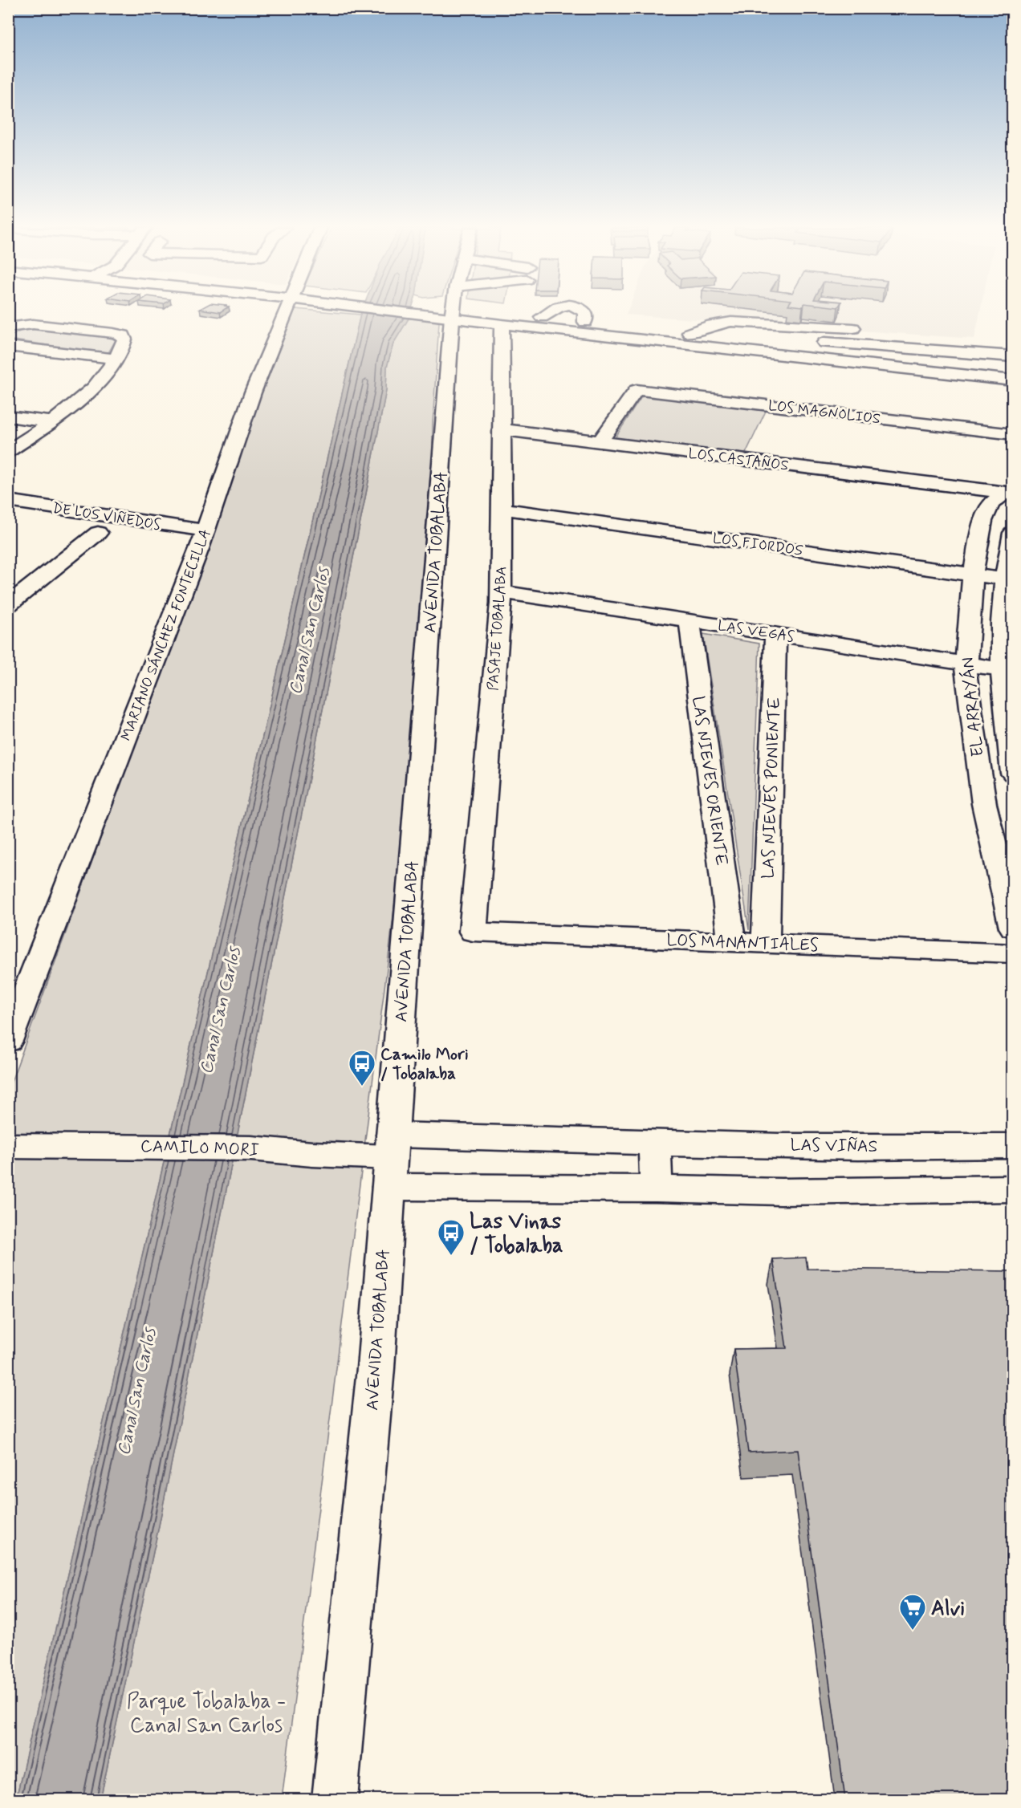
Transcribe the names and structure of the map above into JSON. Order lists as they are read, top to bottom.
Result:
{
  "streets": {
    "street": [
      "LOS MAGNOLIOS",
      "LOS CASTAÑOS",
      "DE LOS VIÑEDOS",
      "LOS FIORDOS",
      "AVENIDA TOBALABA",
      "PASAJE TOBALABA",
      "LAS VEGAS",
      "MARIANO SÁNCHEZ FONTECILLA",
      "EL ARRAYÁN",
      "LAS NIEVES ORIENTE",
      "LAS NIEVES PONIENTE",
      "LOS MANANTIALES",
      "LAS VIÑAS",
      "CAMILO MORI"
    ]
  },
  "crossings": [
    ["LOS MAGNOLIOS", "LOS CASTAÑOS"],
    ["LOS CASTAÑOS", "PASAJE TOBALABA"],
    ["LOS CASTAÑOS", "EL ARRAYÁN"],
    ["DE LOS VIÑEDOS", "MARIANO SÁNCHEZ FONTECILLA"],
    ["LOS FIORDOS", "PASAJE TOBALABA"],
    ["LOS FIORDOS", "EL ARRAYÁN"],
    ["AVENIDA TOBALABA", "LAS VIÑAS"],
    ["AVENIDA TOBALABA", "CAMILO MORI"],
    ["PASAJE TOBALABA", "LAS VEGAS"],
    ["PASAJE TOBALABA", "LOS MANANTIALES"],
    ["LAS VEGAS", "EL ARRAYÁN"],
    ["LAS VEGAS", "LAS NIEVES ORIENTE"],
    ["LAS VEGAS", "LAS NIEVES PONIENTE"],
    ["LAS NIEVES ORIENTE", "LOS MANANTIALES"],
    ["LAS NIEVES PONIENTE", "LOS MANANTIALES"],
    ["LAS VIÑAS", "CAMILO MORI"]
  ],
  "water": ["Canal San Carlos"],
  "parks": ["Parque Tobalaba - Canal San Carlos"],
  "places": {
    "bus stop": ["Camilo Mori / Tobalaba", "Las Vinas / Tobalaba"],
    "supermarket": ["Alvi"]
  }
}
